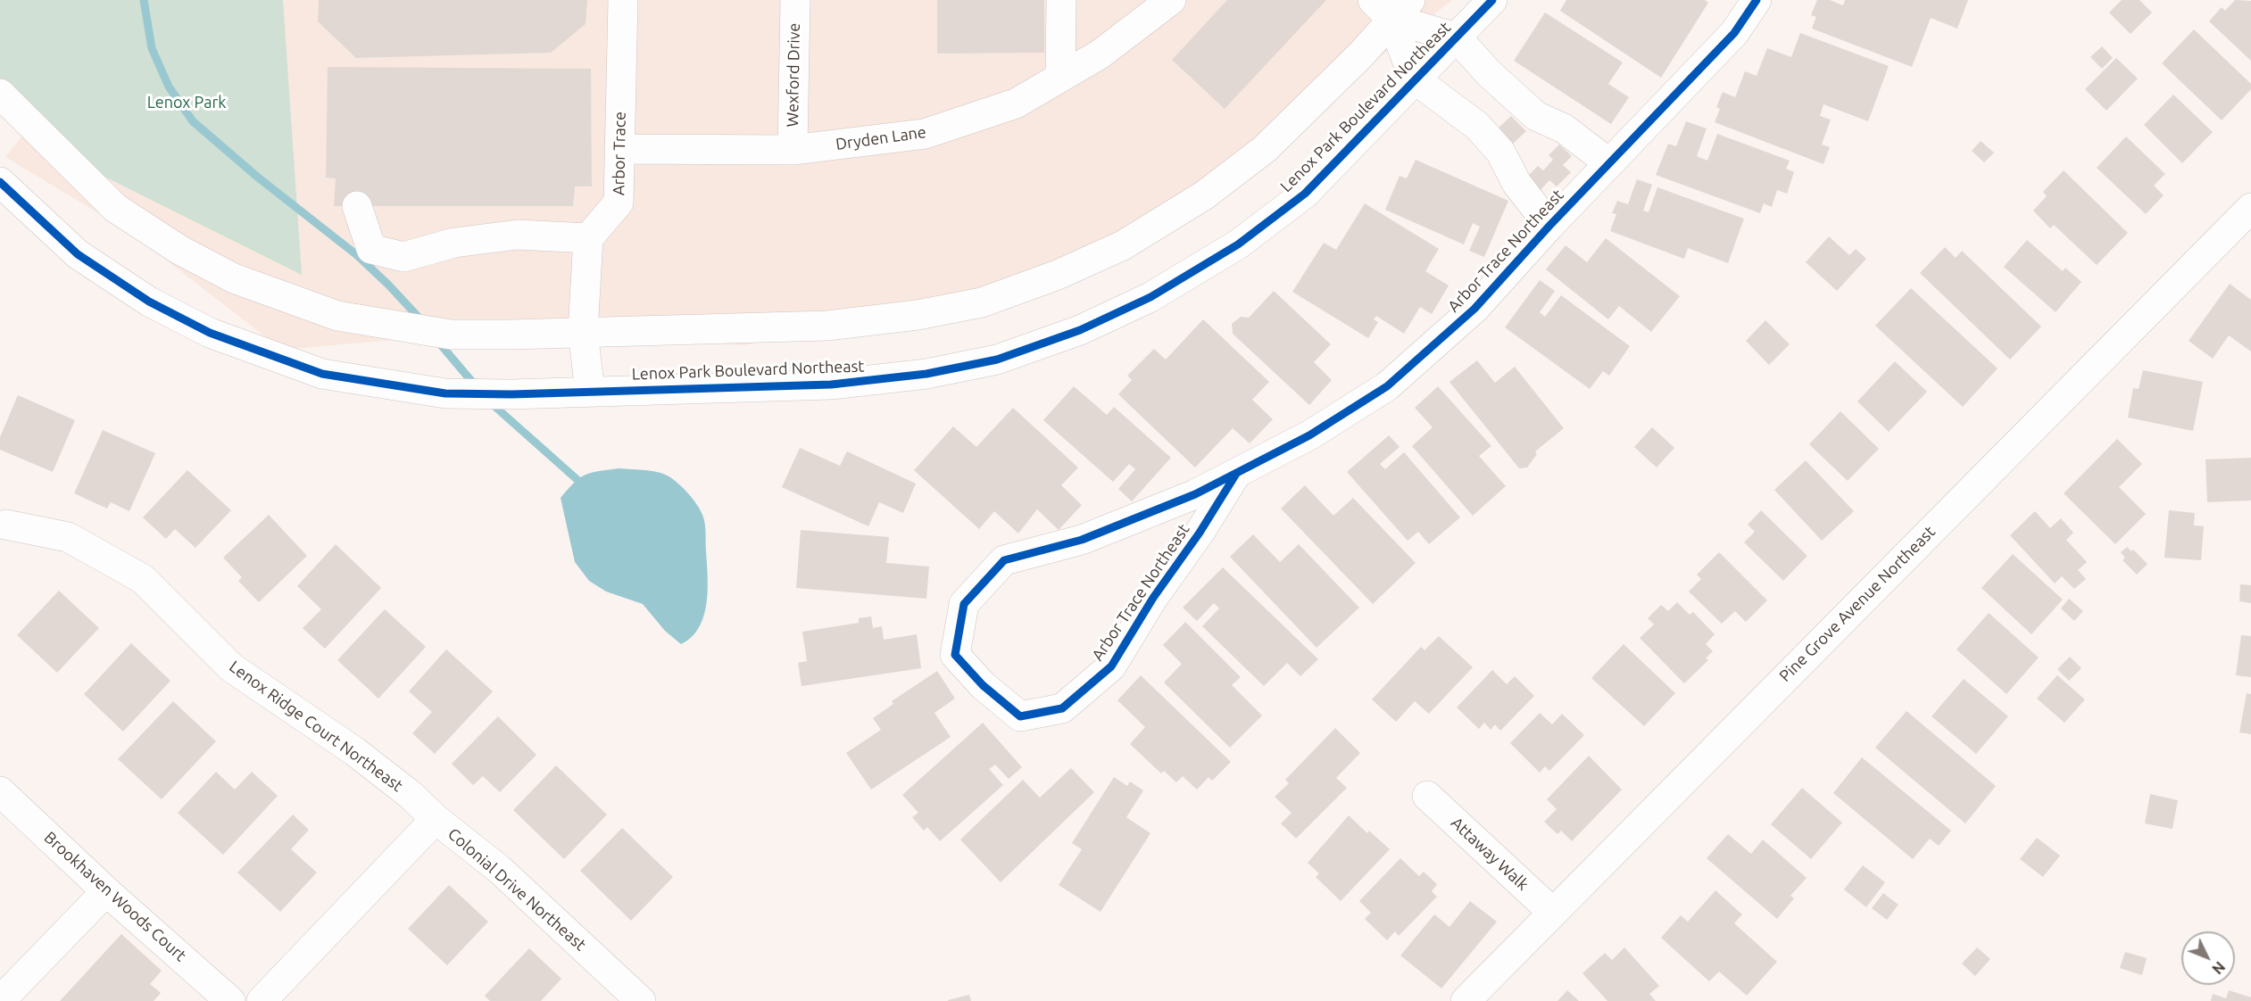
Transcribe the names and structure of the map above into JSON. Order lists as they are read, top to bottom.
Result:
{
  "streets": {
    "street": [
      "Wexford Drive",
      "Lenox Park Boulevard Northeast",
      "Dryden Lane",
      "Arbor Trace",
      "Arbor Trace Northeast",
      "Pine Grove Avenue Northeast",
      "Lenox Ridge Court Northeast",
      "Attaway Walk",
      "Colonial Drive Northeast",
      "Brookhaven Woods Court"
    ]
  },
  "crossings": [
    ["Wexford Drive", "Dryden Lane"],
    ["Dryden Lane", "Arbor Trace"],
    ["Pine Grove Avenue Northeast", "Attaway Walk"],
    ["Lenox Ridge Court Northeast", "Colonial Drive Northeast"]
  ],
  "parks": ["Lenox Park"],
  "north": "bottom right"
}
